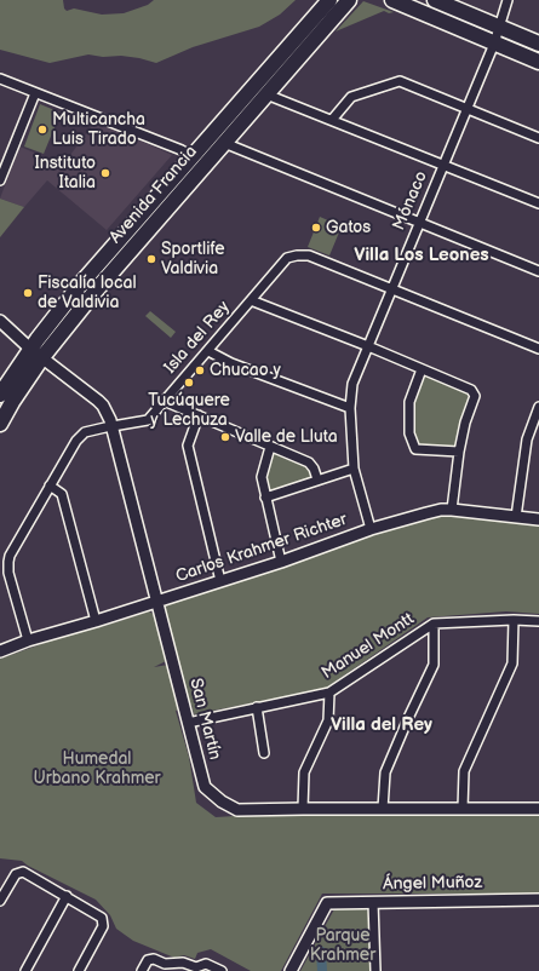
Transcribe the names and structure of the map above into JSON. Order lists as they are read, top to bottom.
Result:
{
  "streets": {
    "main road": ["Avenida Francia"],
    "street": [
      "Mónaco",
      "Isla del Rey",
      "Carlos Krahmer Richter",
      "Manuel Montt",
      "San Martín",
      "Ángel Muñoz"
    ]
  },
  "crossings": [
    ["Avenida Francia", "San Martín"],
    ["Mónaco", "Isla del Rey"],
    ["Mónaco", "Carlos Krahmer Richter"],
    ["Isla del Rey", "Carlos Krahmer Richter"],
    ["Isla del Rey", "San Martín"],
    ["Carlos Krahmer Richter", "San Martín"],
    ["Manuel Montt", "San Martín"]
  ],
  "districts": ["Villa Los Leones", "Villa del Rey"],
  "parks": ["Humedal Urbano Krahmer", "Parque Krahmer"],
  "places": [
    "Multicancha Luis Tirado",
    "Instituto Italia",
    "Gatos",
    "Sportlife Valdivia",
    "Fiscalía local de Valdivia",
    "Chucao y",
    "Tucúquere y Lechuza",
    "Valle de Lluta"
  ]
}
